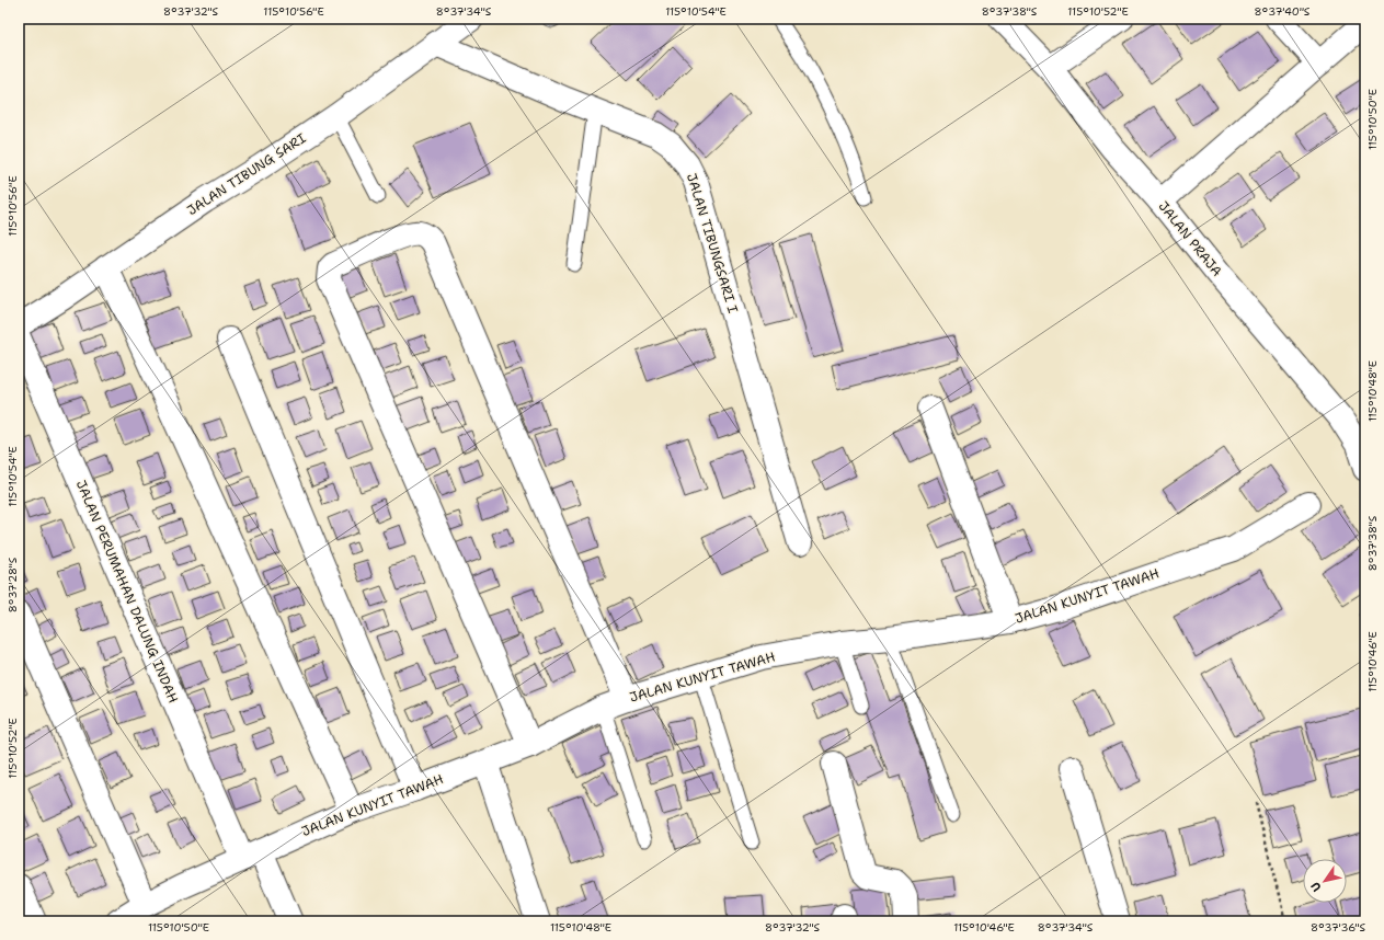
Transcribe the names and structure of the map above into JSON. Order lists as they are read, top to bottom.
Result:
{
  "streets": {
    "street": [
      "JALAN TIBUNG SARI",
      "JALAN PRAJA",
      "JALAN TIBUNGSARI I",
      "JALAN PERUMAHAN DALUNG INDAH",
      "JALAN KUNYIT TAWAH"
    ]
  },
  "crossings": [
    ["JALAN TIBUNG SARI", "JALAN TIBUNGSARI I"],
    ["JALAN PERUMAHAN DALUNG INDAH", "JALAN KUNYIT TAWAH"]
  ],
  "north": "bottom left",
  "coordinates": [
    "8°37'32\"S",
    "115°10'56\"E",
    "8°37'34\"S",
    "115°10'54\"E",
    "8°37'38\"S",
    "115°10'52\"E",
    "8°37'40\"S",
    "115°10'50\"E",
    "115°10'48\"E",
    "8°37'28\"S",
    "115°10'46\"E",
    "8°37'36\"S"
  ]
}
